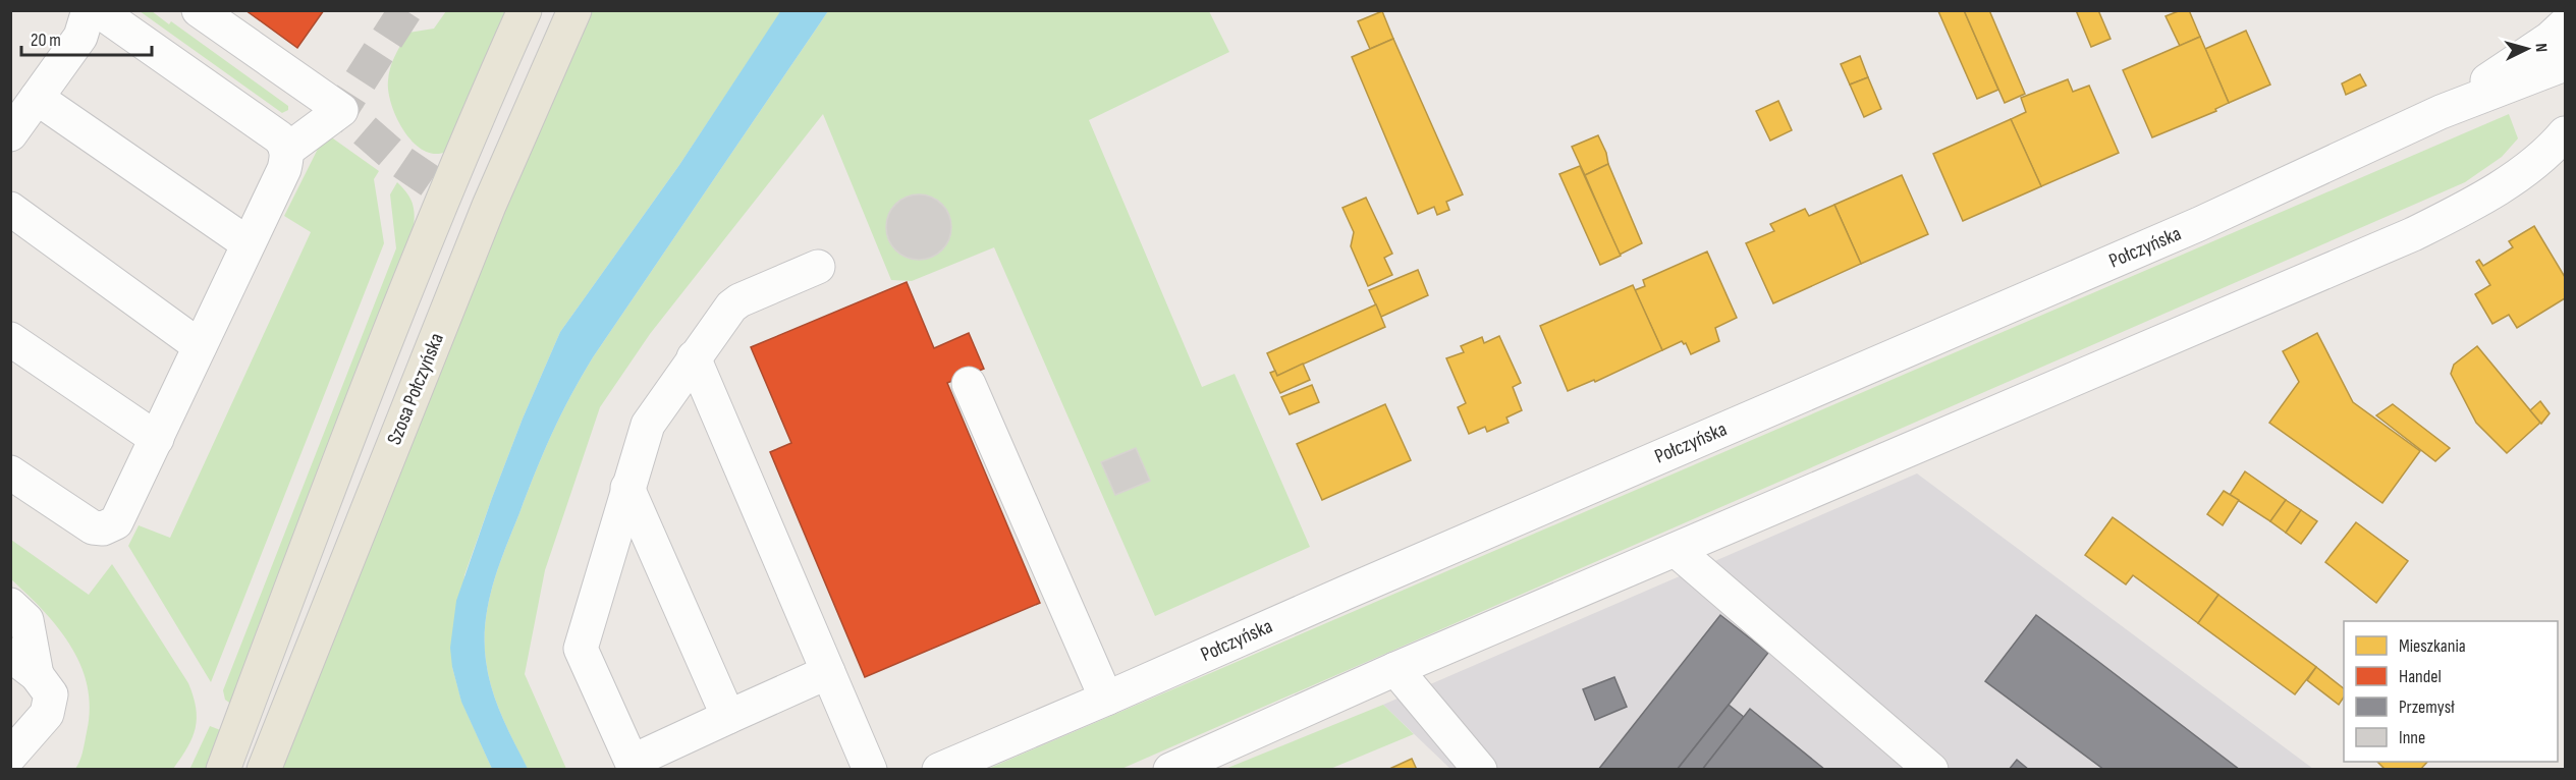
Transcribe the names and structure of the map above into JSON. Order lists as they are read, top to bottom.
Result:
{
  "streets": {
    "main road": ["Szosa Połczyńska"],
    "street": ["Połczyńska"]
  },
  "legend": [
    "Mieszkania",
    "Handel",
    "Przemysł",
    "Inne"
  ],
  "scale_bar": "20 m",
  "north": "right"
}
